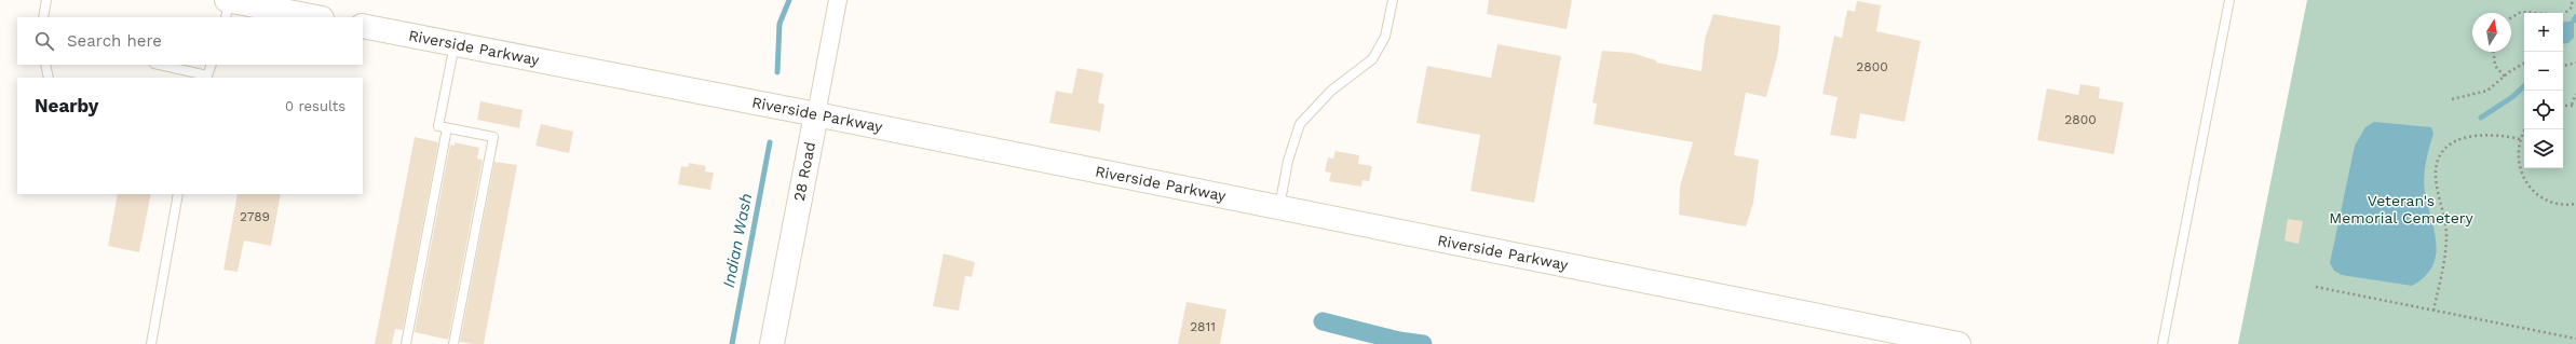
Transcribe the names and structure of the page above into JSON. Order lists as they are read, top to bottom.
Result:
{
  "streets": {
    "main road": ["Riverside Parkway", "28 Road"]
  },
  "crossings": [
    ["Riverside Parkway", "28 Road"]
  ],
  "water": ["Indian Wash"],
  "parks": ["Veteran's Memorial Cemetery"],
  "house_numbers": [
    "2800",
    "2800",
    "2789",
    "2811"
  ],
  "north": "top",
  "page": {
    "map_buttons": ["+", "−"],
    "search": "Search here",
    "heading": ["Nearby", "0 results"]
  }
}
